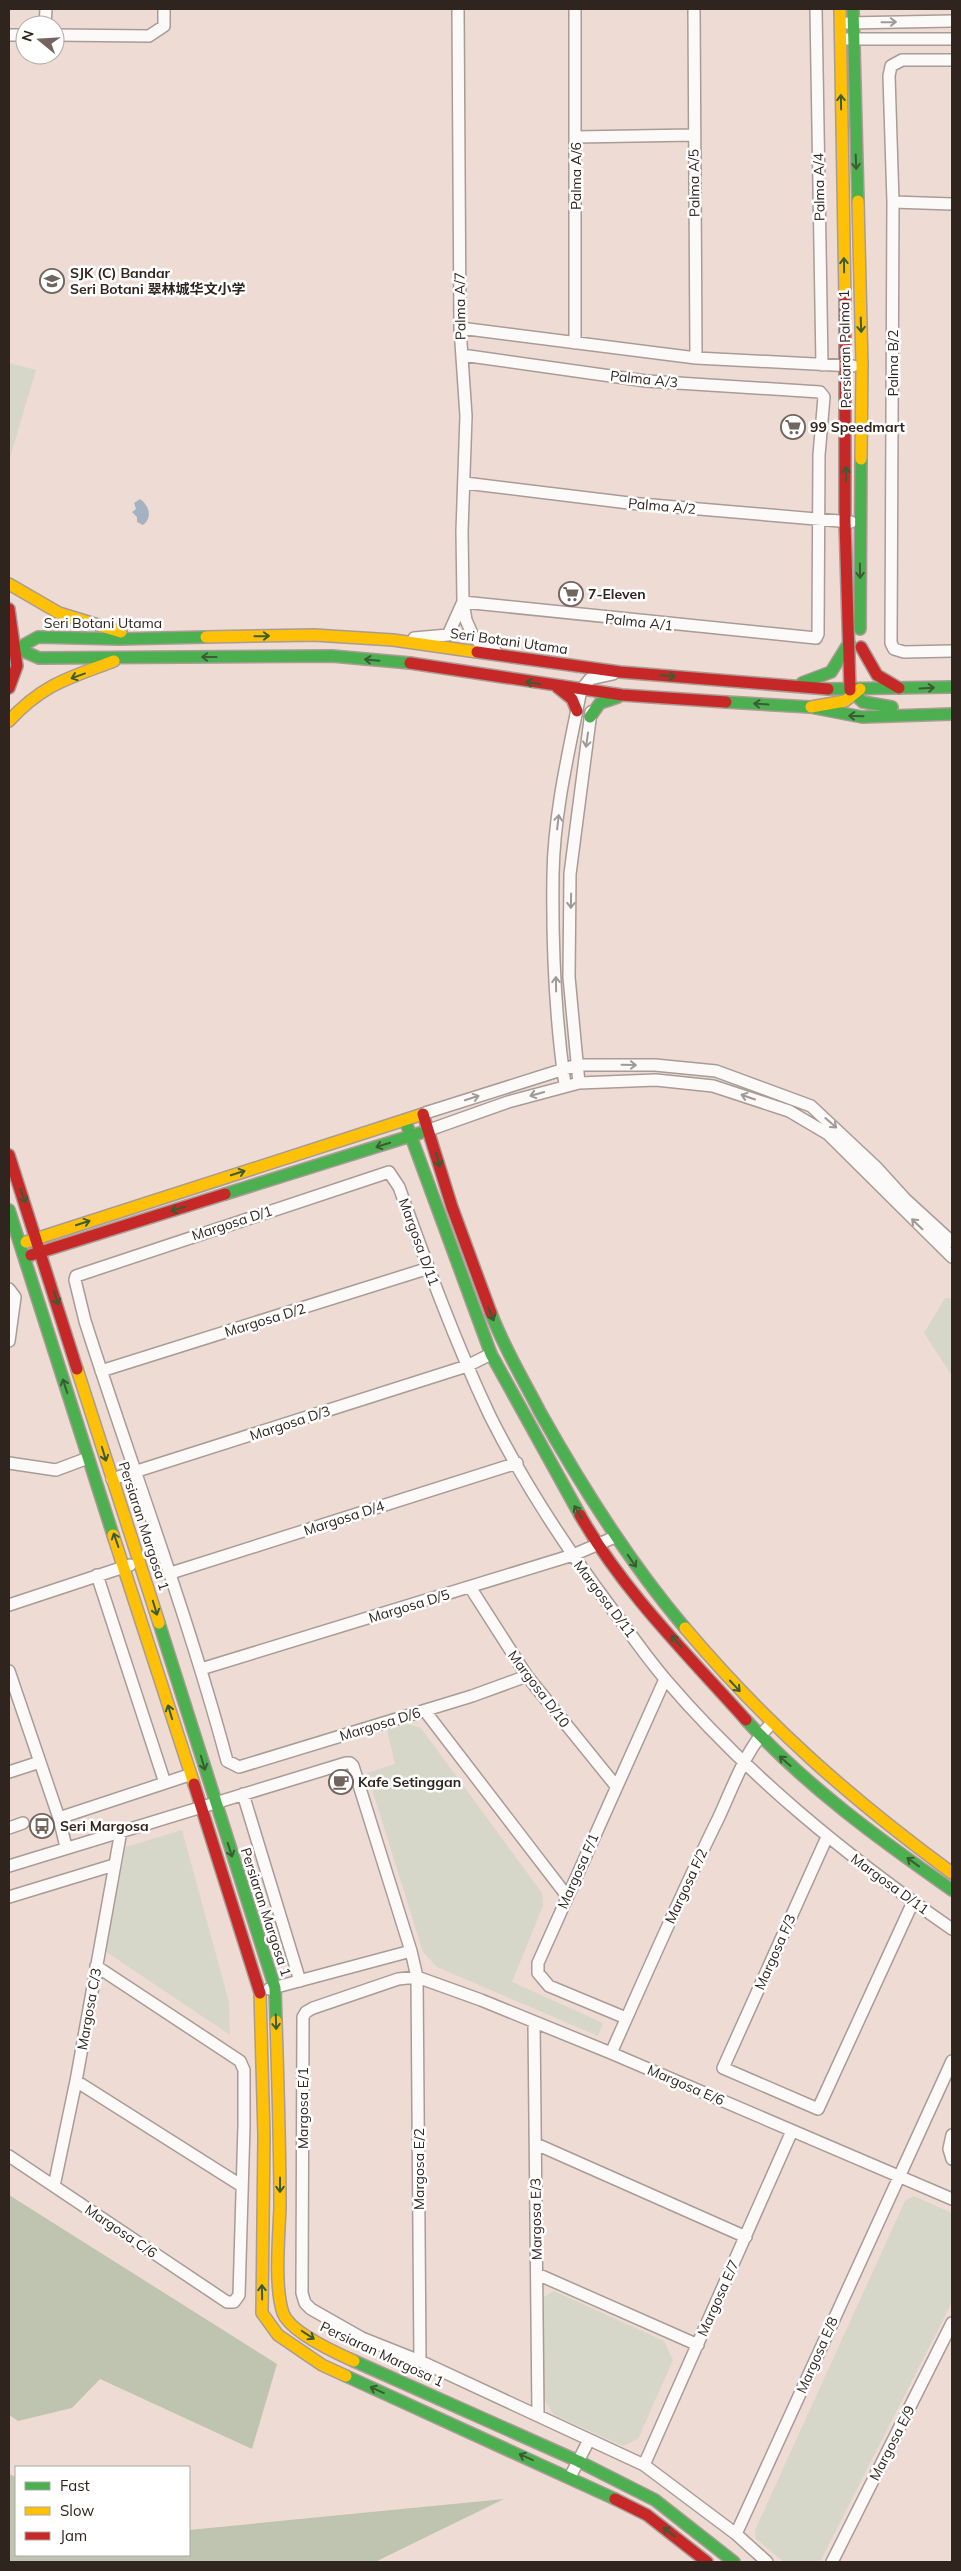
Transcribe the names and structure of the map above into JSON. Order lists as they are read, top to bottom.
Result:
{
  "streets": {
    "street": [
      "Palma A/6",
      "Palma A/5",
      "Palma A/4",
      "Palma A/7",
      "Persiaran Palma 1",
      "Palma B/2",
      "Palma A/3",
      "Palma A/2",
      "Palma A/1",
      "Seri Botani Utama",
      "Margosa D/1",
      "Margosa D/11",
      "Margosa D/2",
      "Margosa D/3",
      "Margosa D/4",
      "Persiaran Margosa 1",
      "Margosa D/5",
      "Margosa D/10",
      "Margosa D/6",
      "Margosa F/1",
      "Margosa F/2",
      "Margosa F/3",
      "Margosa C/3",
      "Margosa E/6",
      "Margosa E/1",
      "Margosa E/2",
      "Margosa E/3",
      "Margosa C/6",
      "Margosa E/7",
      "Margosa E/8",
      "Margosa E/9"
    ]
  },
  "crossings": [
    ["Palma A/7", "Palma A/3"],
    ["Palma A/7", "Palma A/2"],
    ["Palma A/7", "Palma A/1"],
    ["Palma A/7", "Seri Botani Utama"],
    ["Persiaran Palma 1", "Palma A/2"],
    ["Persiaran Palma 1", "Seri Botani Utama"],
    ["Palma A/3", "Palma A/2"],
    ["Palma A/3", "Palma A/1"],
    ["Palma A/2", "Palma A/1"],
    ["Margosa D/1", "Margosa D/11"],
    ["Margosa D/1", "Margosa D/2"],
    ["Margosa D/11", "Margosa D/2"],
    ["Margosa D/11", "Margosa D/3"],
    ["Margosa D/11", "Margosa D/4"],
    ["Margosa D/11", "Margosa D/5"],
    ["Margosa D/11", "Margosa F/1"],
    ["Margosa D/11", "Margosa F/2"],
    ["Margosa D/11", "Margosa F/3"],
    ["Margosa D/3", "Persiaran Margosa 1"],
    ["Margosa D/5", "Margosa D/10"],
    ["Margosa D/5", "Margosa D/6"],
    ["Margosa D/10", "Margosa D/6"],
    ["Margosa D/10", "Margosa F/1"],
    ["Margosa F/1", "Margosa F/2"],
    ["Margosa F/2", "Margosa E/6"],
    ["Margosa C/3", "Margosa C/6"],
    ["Margosa E/6", "Margosa E/1"],
    ["Margosa E/6", "Margosa E/2"],
    ["Margosa E/6", "Margosa E/3"],
    ["Margosa E/6", "Margosa E/7"],
    ["Margosa E/6", "Margosa E/8"],
    ["Margosa E/1", "Margosa E/2"]
  ],
  "places": {
    "school or university": ["SJK (C) Bandar Seri Botani 翠林城华文小学"],
    "supermarket": ["99 Speedmart", "7-Eleven"],
    "cafe": ["Kafe Setinggan"],
    "bus stop": ["Seri Margosa"]
  },
  "legend": ["Fast", "Slow", "Jam"],
  "north": "left"
}
